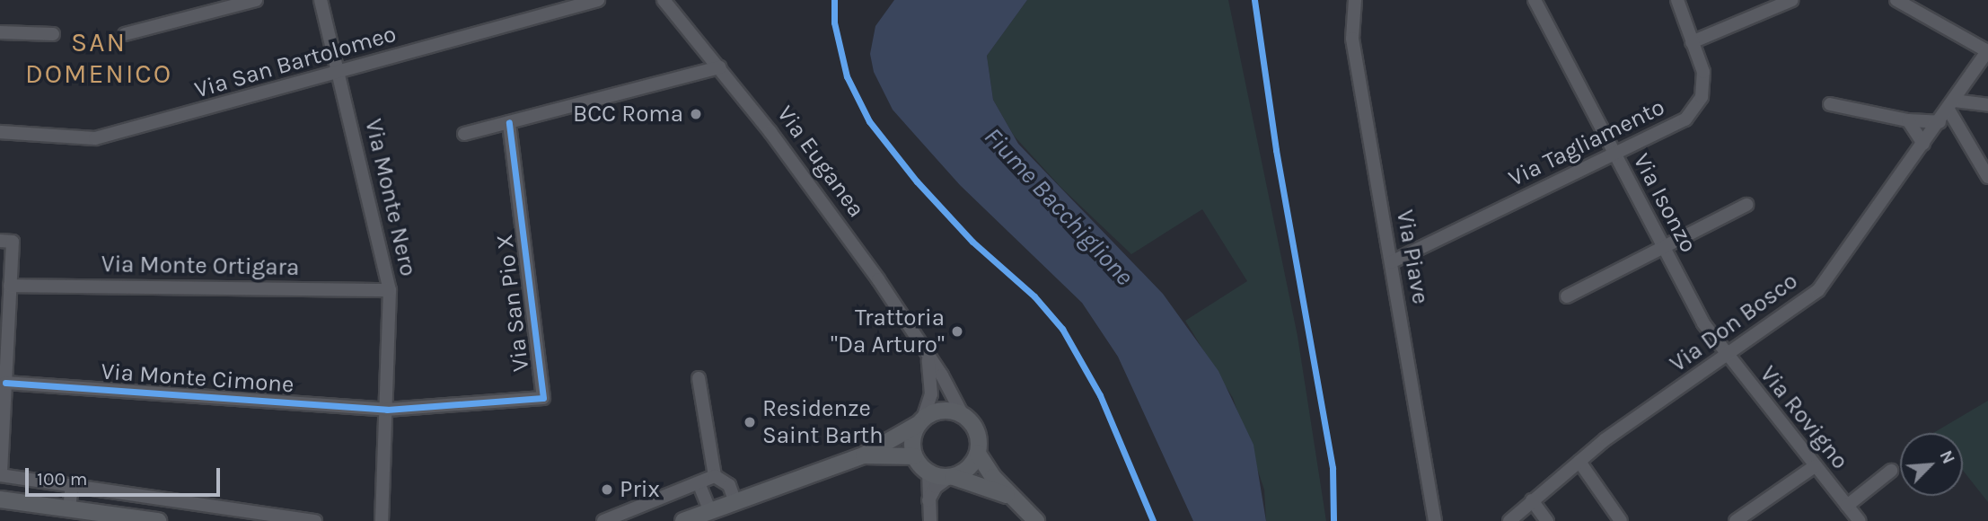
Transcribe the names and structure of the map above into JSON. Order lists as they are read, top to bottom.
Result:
{
  "streets": {
    "main road": ["Via Euganea"],
    "street": [
      "Via San Bartolomeo",
      "Via Tagliamento",
      "Via Monte Nero",
      "Via Isonzo",
      "Via Piave",
      "Via Monte Ortigara",
      "Via San Pio X",
      "Via Don Bosco",
      "Via Monte Cimone",
      "Via Rovigno"
    ]
  },
  "crossings": [
    ["Via San Bartolomeo", "Via Monte Nero"],
    ["Via Tagliamento", "Via Isonzo"],
    ["Via Tagliamento", "Via Piave"],
    ["Via Monte Nero", "Via Monte Ortigara"],
    ["Via Monte Nero", "Via San Pio X"],
    ["Via Monte Nero", "Via Monte Cimone"],
    ["Via Isonzo", "Via Don Bosco"],
    ["Via Isonzo", "Via Rovigno"],
    ["Via San Pio X", "Via Monte Cimone"],
    ["Via Don Bosco", "Via Rovigno"]
  ],
  "districts": ["SAN DOMENICO"],
  "water": ["Fiume Bacchiglione"],
  "places": [
    "BCC Roma",
    "Trattoria \"Da Arturo\"",
    "Residenze Saint Barth",
    "Prix"
  ],
  "scale_bar": "100 m",
  "north": "top right"
}
